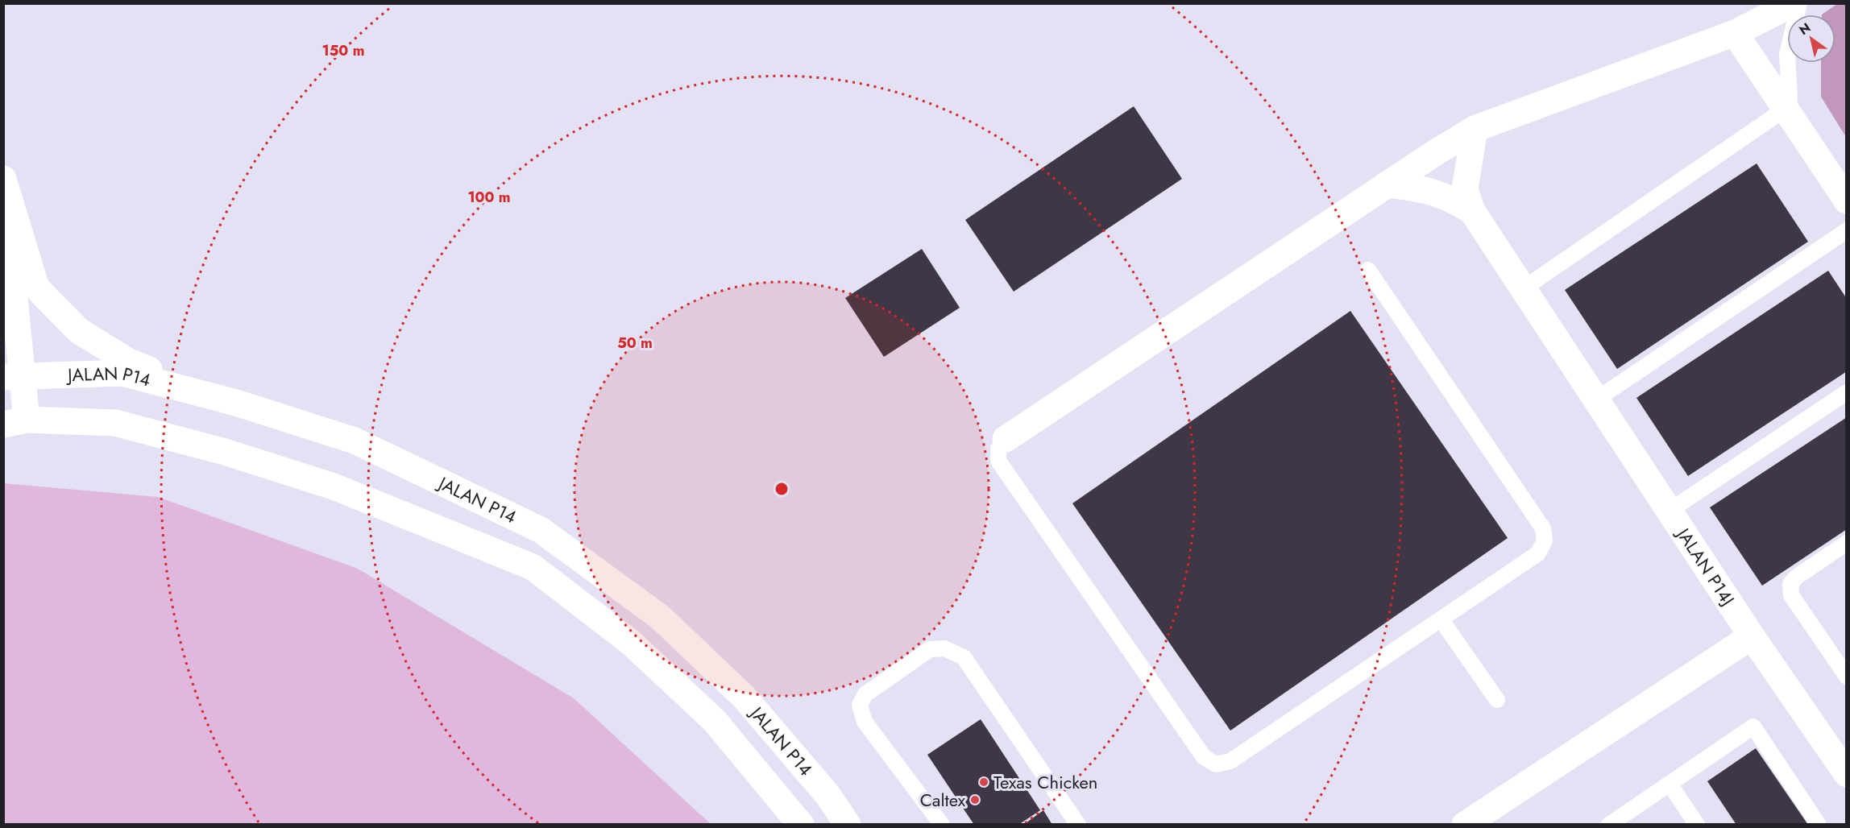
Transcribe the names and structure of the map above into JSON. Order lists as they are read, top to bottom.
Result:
{
  "streets": {
    "main road": ["JALAN P14", "JALAN P14J"]
  },
  "places": ["Texas Chicken", "Caltex"],
  "north": "top left",
  "rings": ["150 m", "100 m", "50 m"]
}
